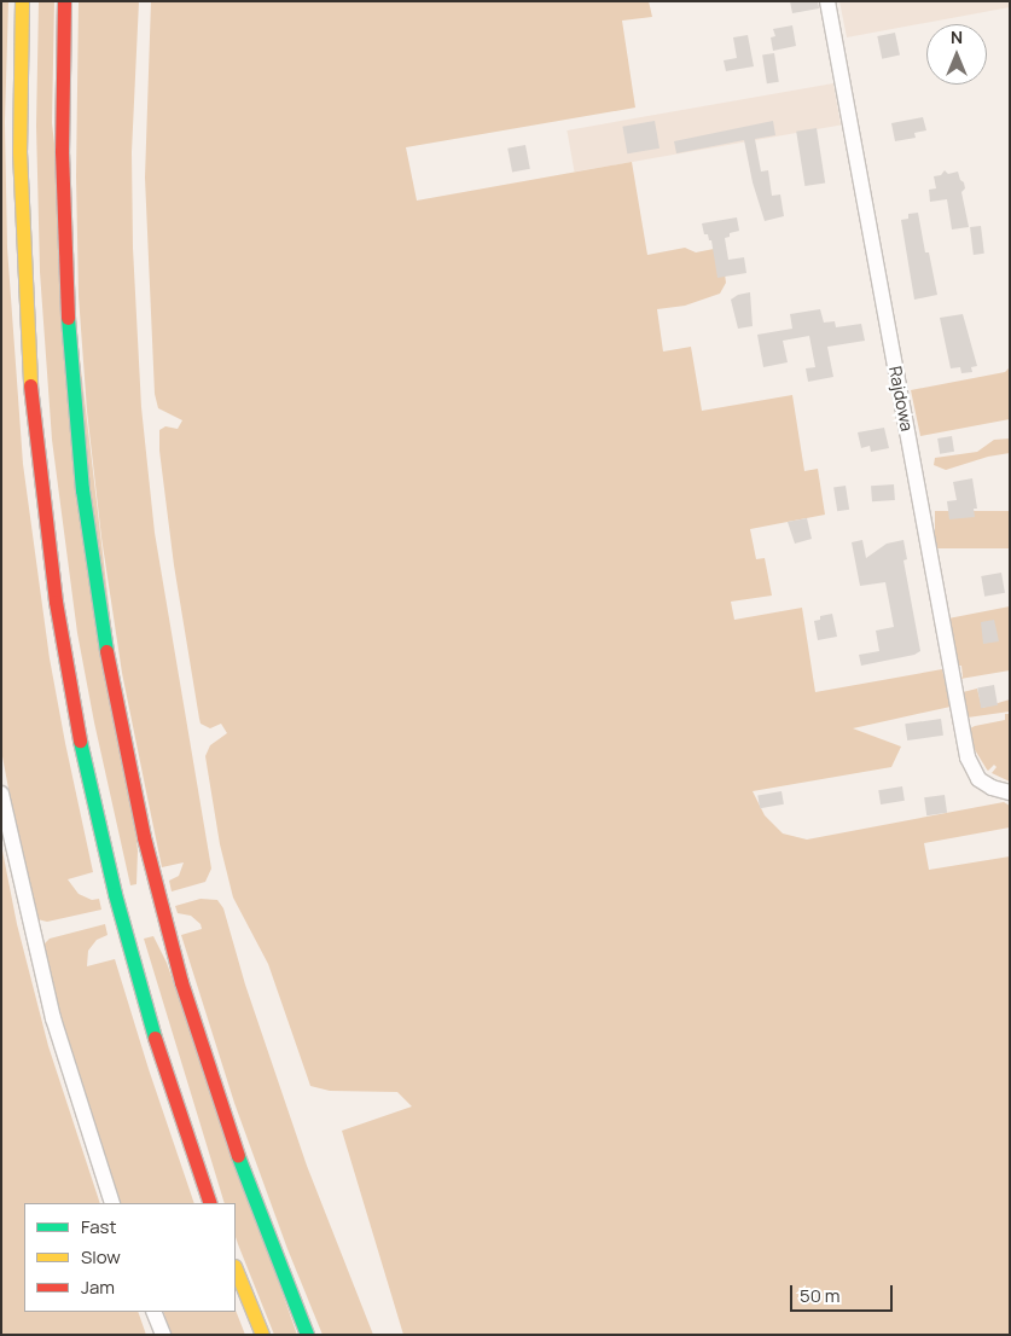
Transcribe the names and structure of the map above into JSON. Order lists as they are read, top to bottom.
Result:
{
  "streets": {
    "street": ["Rajdowa"]
  },
  "legend": ["Fast", "Slow", "Jam"],
  "scale_bar": "50 m",
  "north": "top"
}
